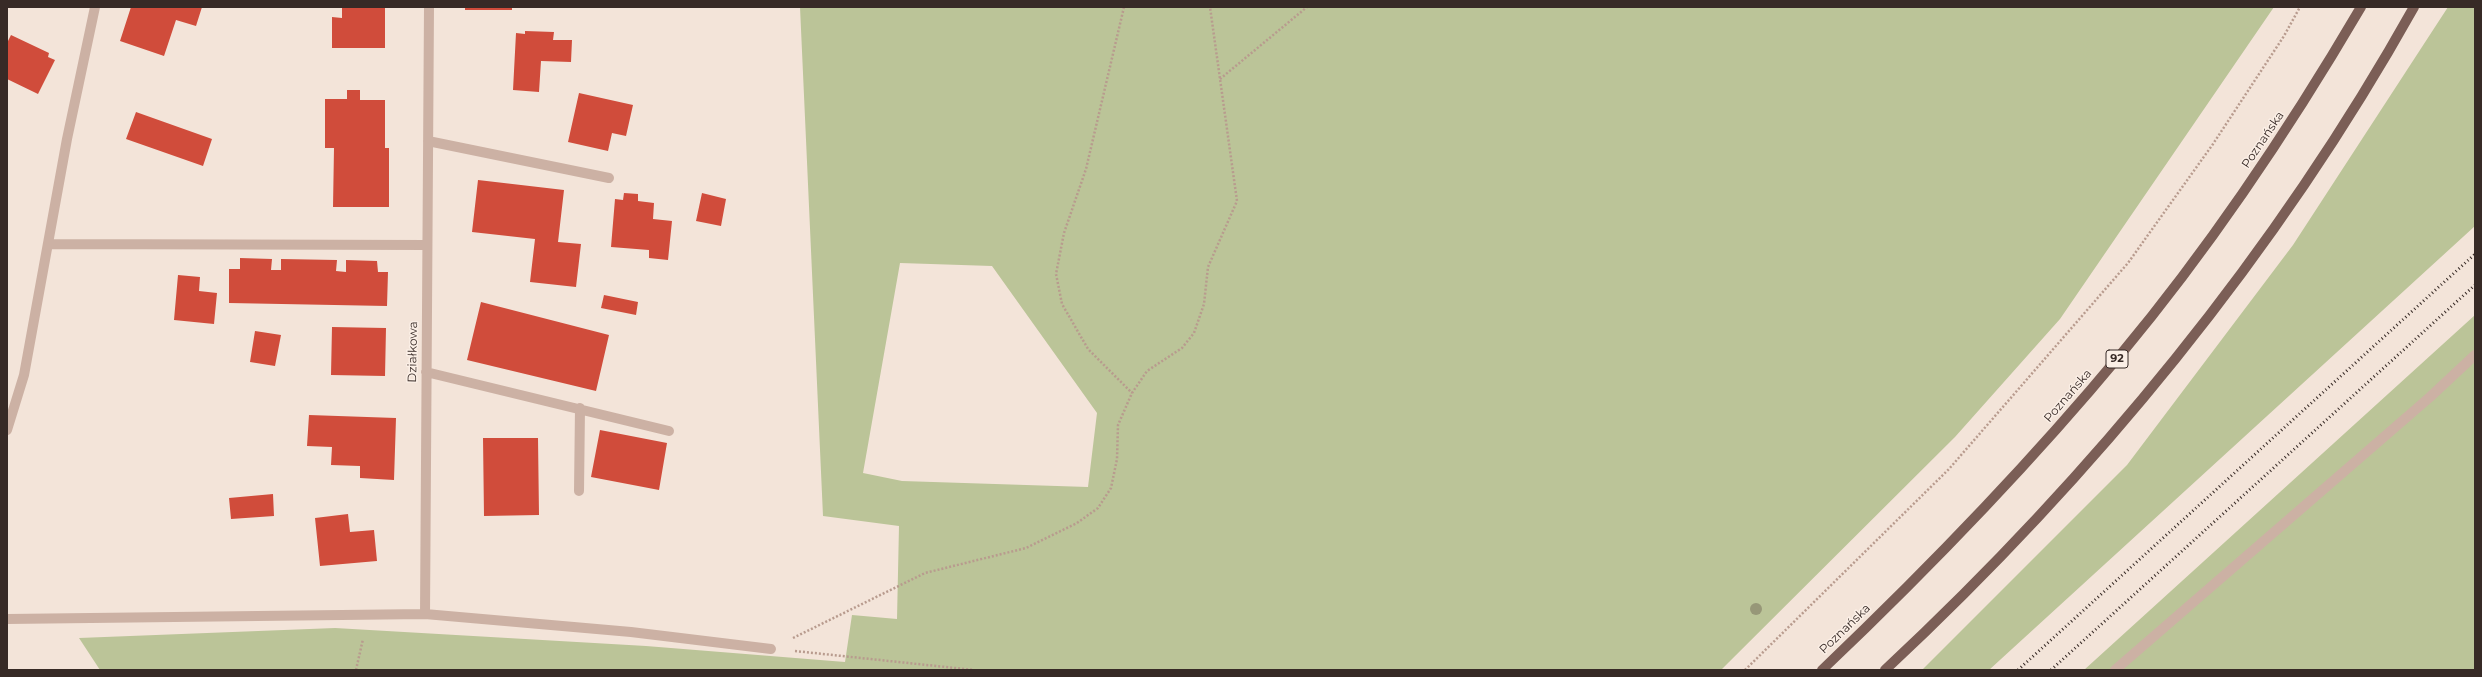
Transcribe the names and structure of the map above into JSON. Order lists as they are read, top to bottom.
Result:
{
  "streets": {
    "main road": ["Poznańska", "92"],
    "street": ["Działkowa"]
  }
}
